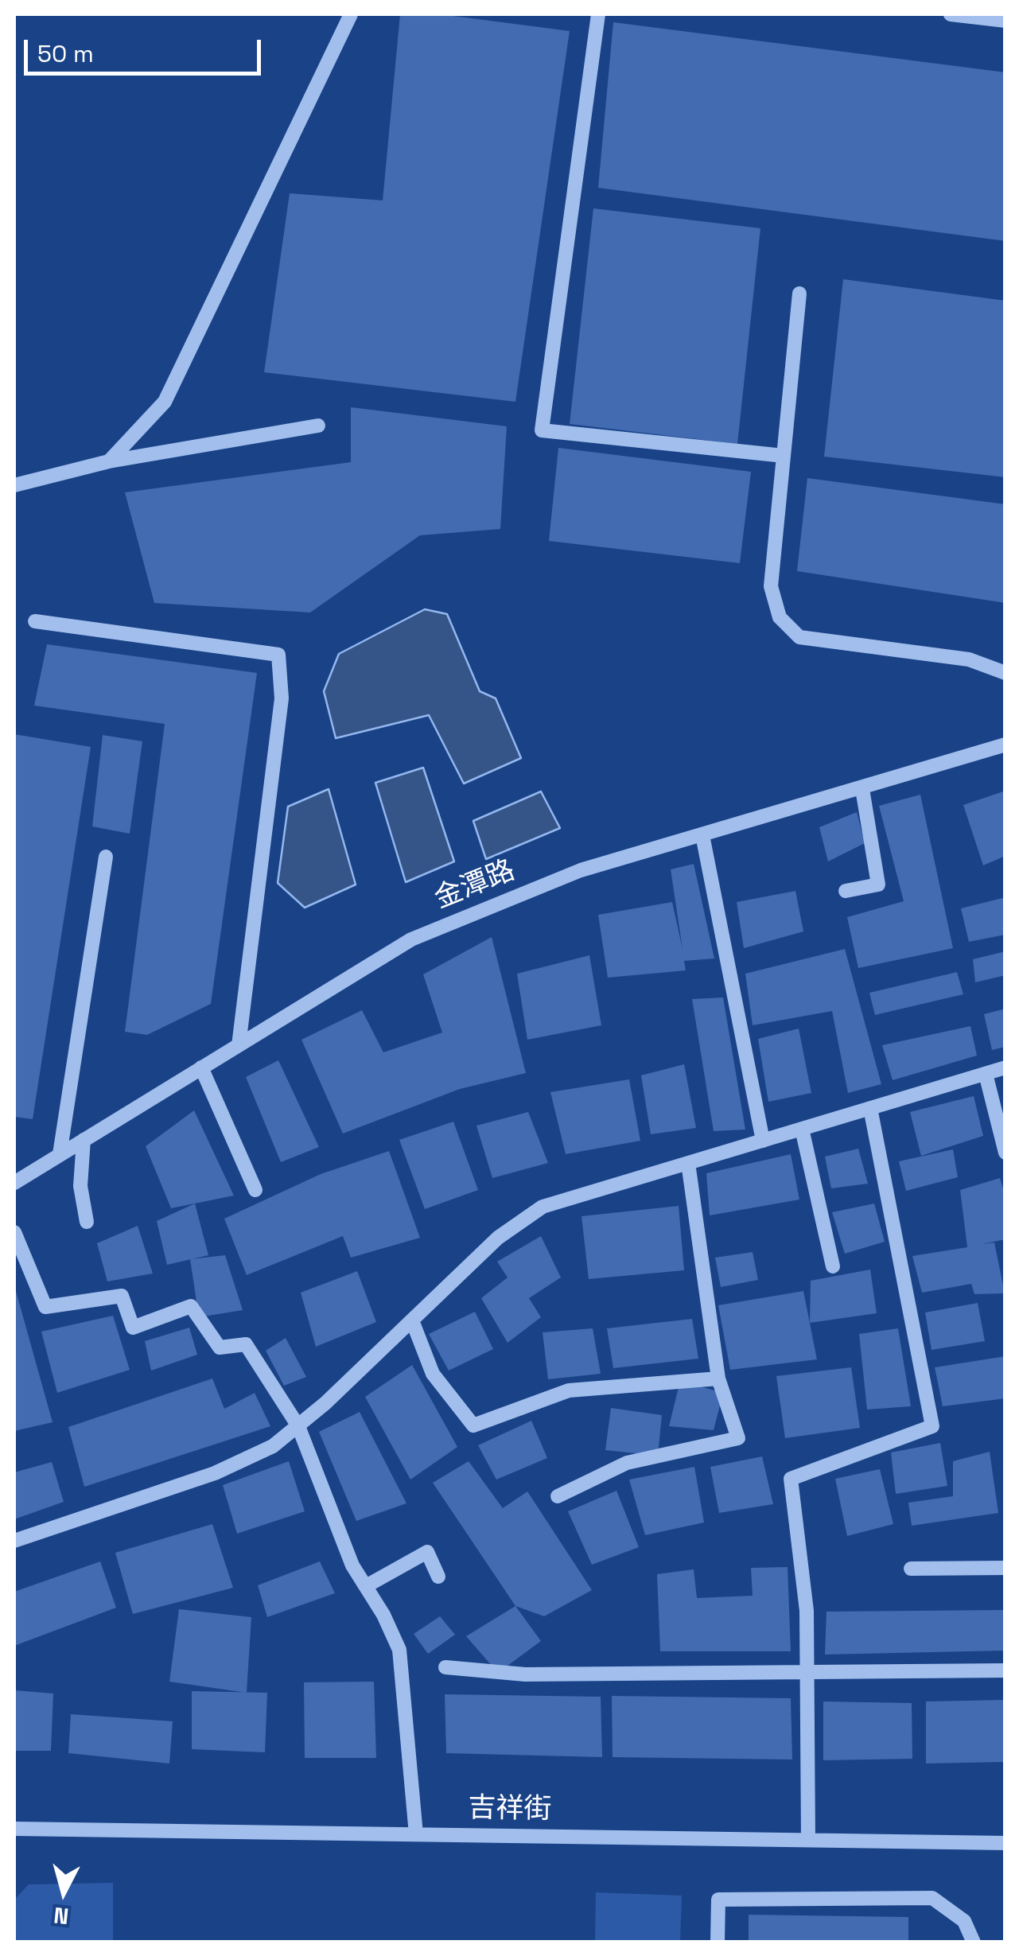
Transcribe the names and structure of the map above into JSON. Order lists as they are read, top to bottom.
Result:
{
  "streets": {
    "street": ["金潭路", "吉祥街"]
  },
  "scale_bar": "50 m",
  "north": "bottom"
}
